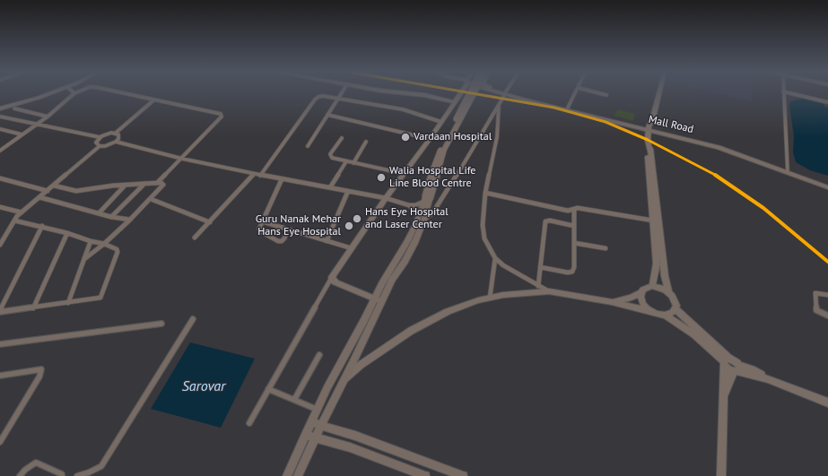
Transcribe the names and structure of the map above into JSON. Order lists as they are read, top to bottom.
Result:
{
  "streets": {
    "main road": ["Mall Road"]
  },
  "water": ["Sarovar"],
  "places": [
    "Vardaan Hospital",
    "Walia Hospital Life Line Blood Centre",
    "Hans Eye Hospital and Laser Center",
    "Guru Nanak Mehar Hans Eye Hospital"
  ]
}
